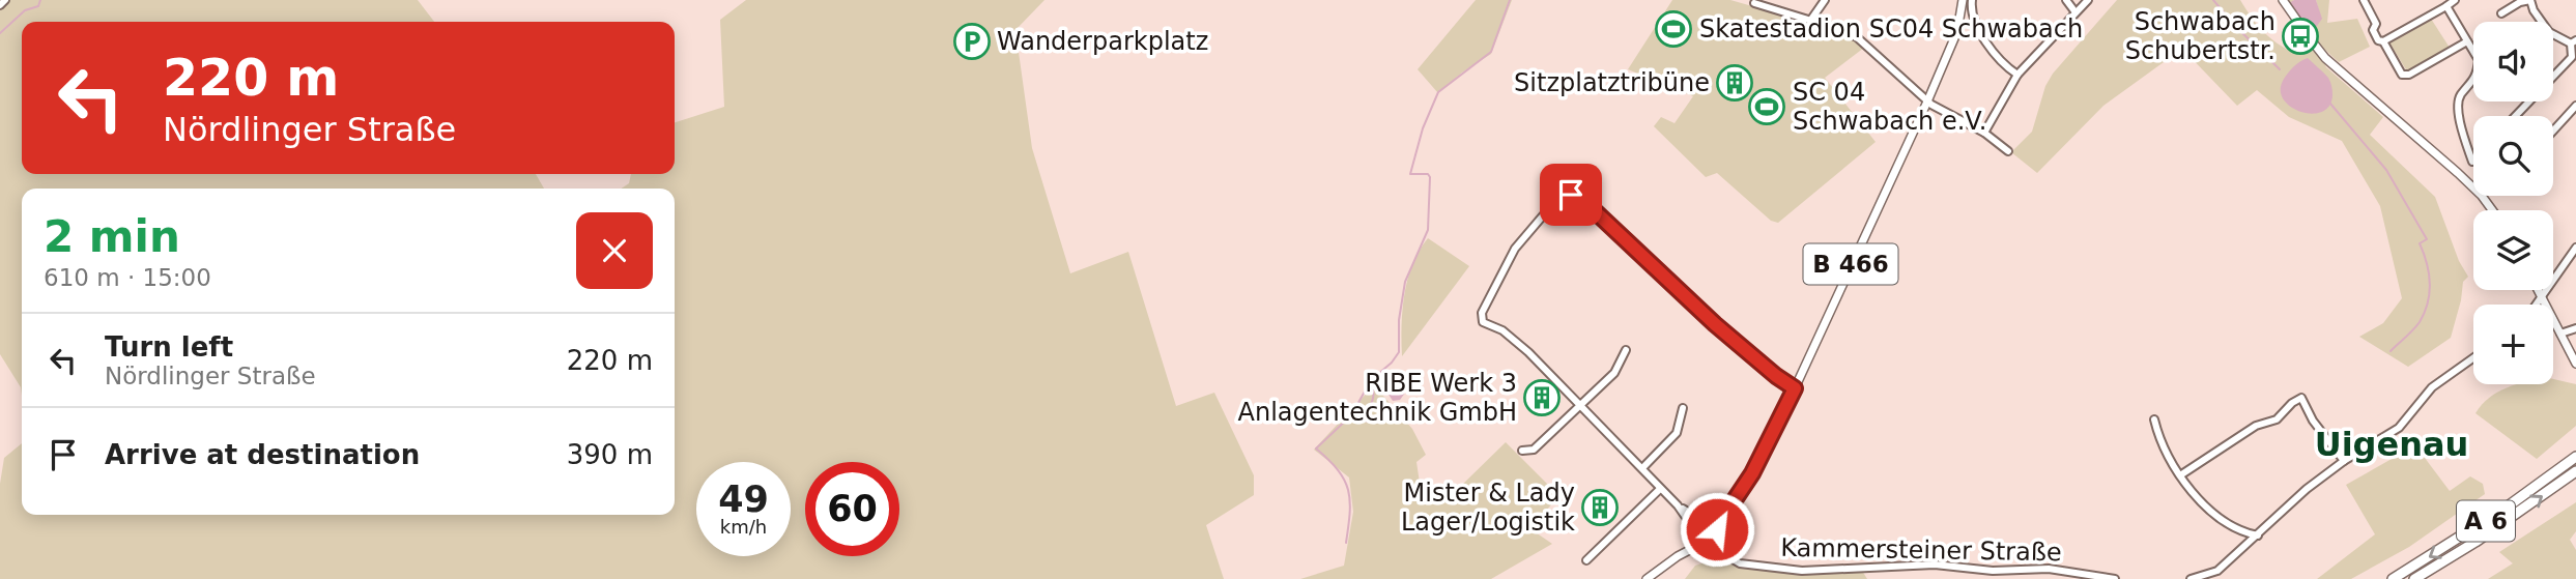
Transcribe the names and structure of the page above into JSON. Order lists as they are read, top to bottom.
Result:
{
  "streets": {
    "highway": ["A 6"],
    "main road": ["B 466"],
    "street": ["Kammersteiner Straße"]
  },
  "crossings": [
    ["B 466", "Kammersteiner Straße"]
  ],
  "districts": ["Uigenau"],
  "places": {
    "sports": ["Skatestadion SC04 Schwabach", "SC 04 Schwabach e.V."],
    "bus stop": ["Schwabach Schubertstr."],
    "parking": ["Wanderparkplatz"],
    "building": ["Sitzplatztribüne", "RIBE Werk 3 Anlagentechnik GmbH", "Mister & Lady Lager/Logistik"]
  },
  "page": {
    "map_buttons": "+",
    "turn": ["220 m", "Nördlinger Straße"],
    "heading": ["2 min", "610 m · 15:00"],
    "list": [
      {
        "name": "Turn left",
        "note": "Nördlinger Straße",
        "value": "220 m"
      },
      {
        "name": "Arrive at destination",
        "value": "390 m"
      }
    ],
    "speed": "49 km/h",
    "limit": "60"
  }
}
